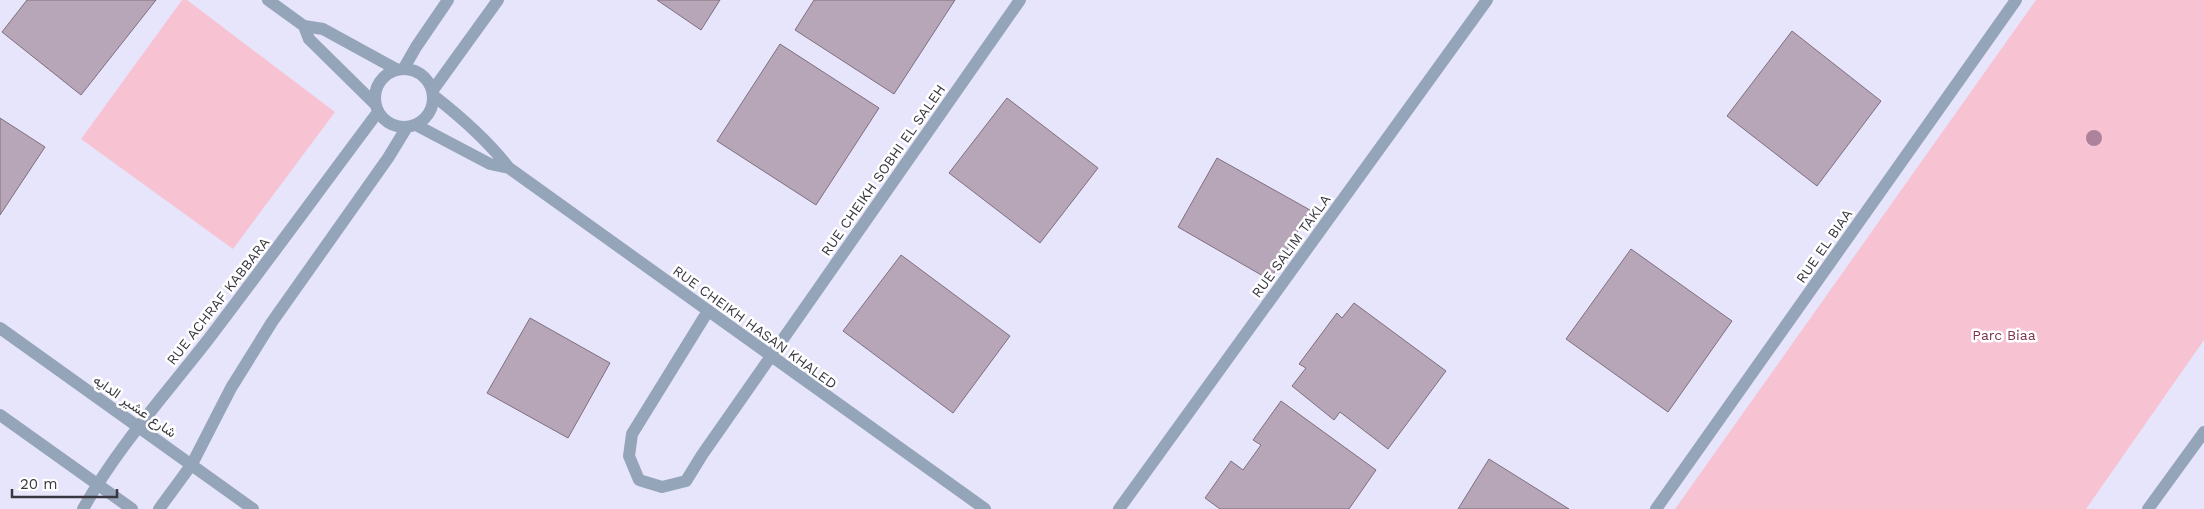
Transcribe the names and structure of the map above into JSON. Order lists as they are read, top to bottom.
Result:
{
  "streets": {
    "street": [
      "RUE CHEIKH SOBHI EL SALEH",
      "RUE SALIM TAKLA",
      "RUE EL BIAA",
      "RUE ACHRAF KABBARA",
      "RUE CHEIKH HASAN KHALED",
      "شارع عشير الدايه"
    ]
  },
  "crossings": [
    ["RUE CHEIKH SOBHI EL SALEH", "RUE CHEIKH HASAN KHALED"],
    ["RUE ACHRAF KABBARA", "RUE CHEIKH HASAN KHALED"],
    ["RUE ACHRAF KABBARA", "شارع عشير الدايه"]
  ],
  "parks": ["Parc Biaa"],
  "scale_bar": "20 m"
}
